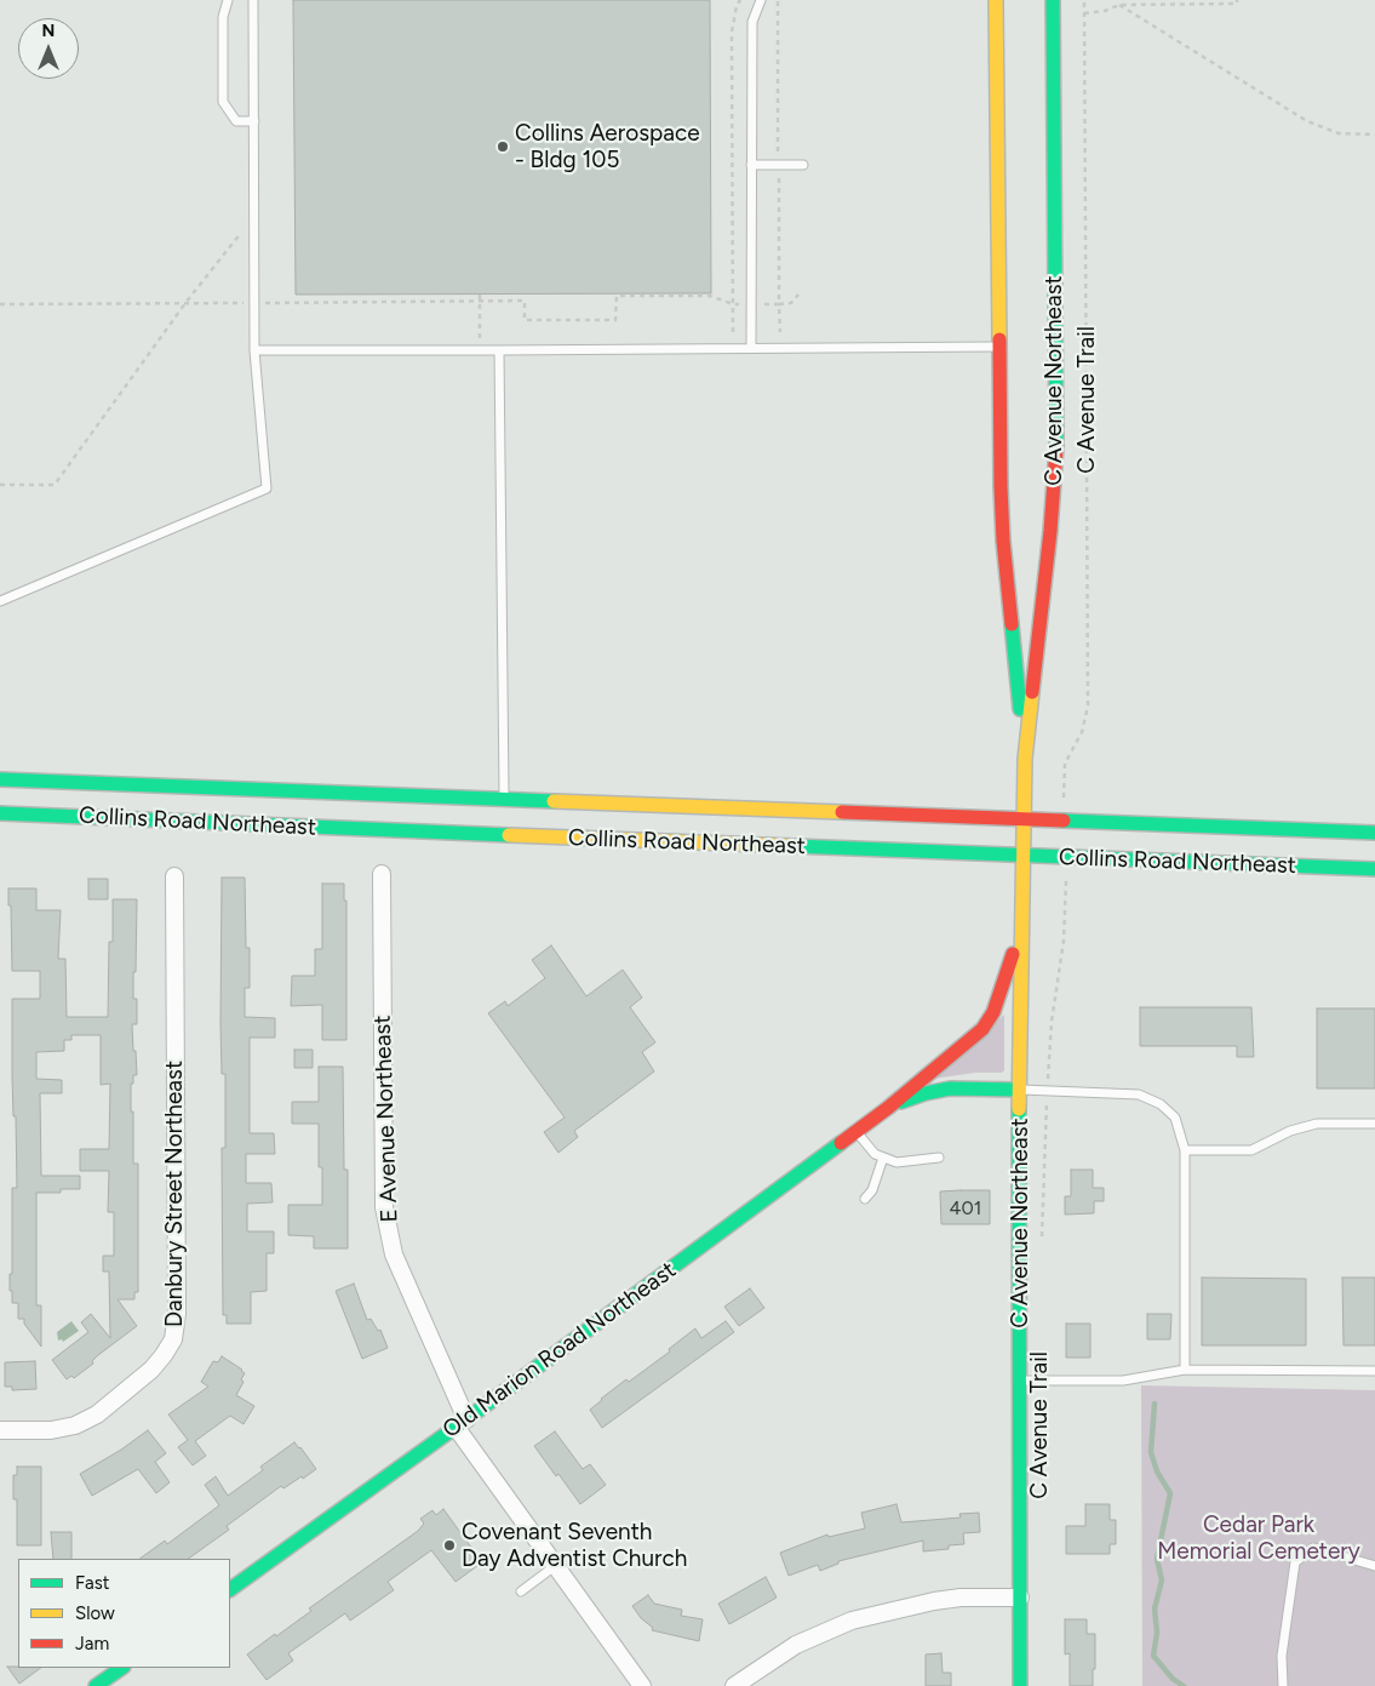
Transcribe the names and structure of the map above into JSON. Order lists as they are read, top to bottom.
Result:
{
  "streets": {
    "main road": ["C Avenue Northeast", "Collins Road Northeast", "Old Marion Road Northeast"],
    "street": ["E Avenue Northeast", "Danbury Street Northeast"],
    "path": ["C Avenue Trail"]
  },
  "crossings": [
    ["C Avenue Northeast", "Collins Road Northeast"],
    ["C Avenue Northeast", "Old Marion Road Northeast"],
    ["E Avenue Northeast", "Old Marion Road Northeast"]
  ],
  "parks": ["Cedar Park Memorial Cemetery"],
  "places": ["Collins Aerospace - Bldg 105", "Covenant Seventh Day Adventist Church"],
  "house_numbers": ["401"],
  "legend": ["Fast", "Slow", "Jam"],
  "north": "top"
}
